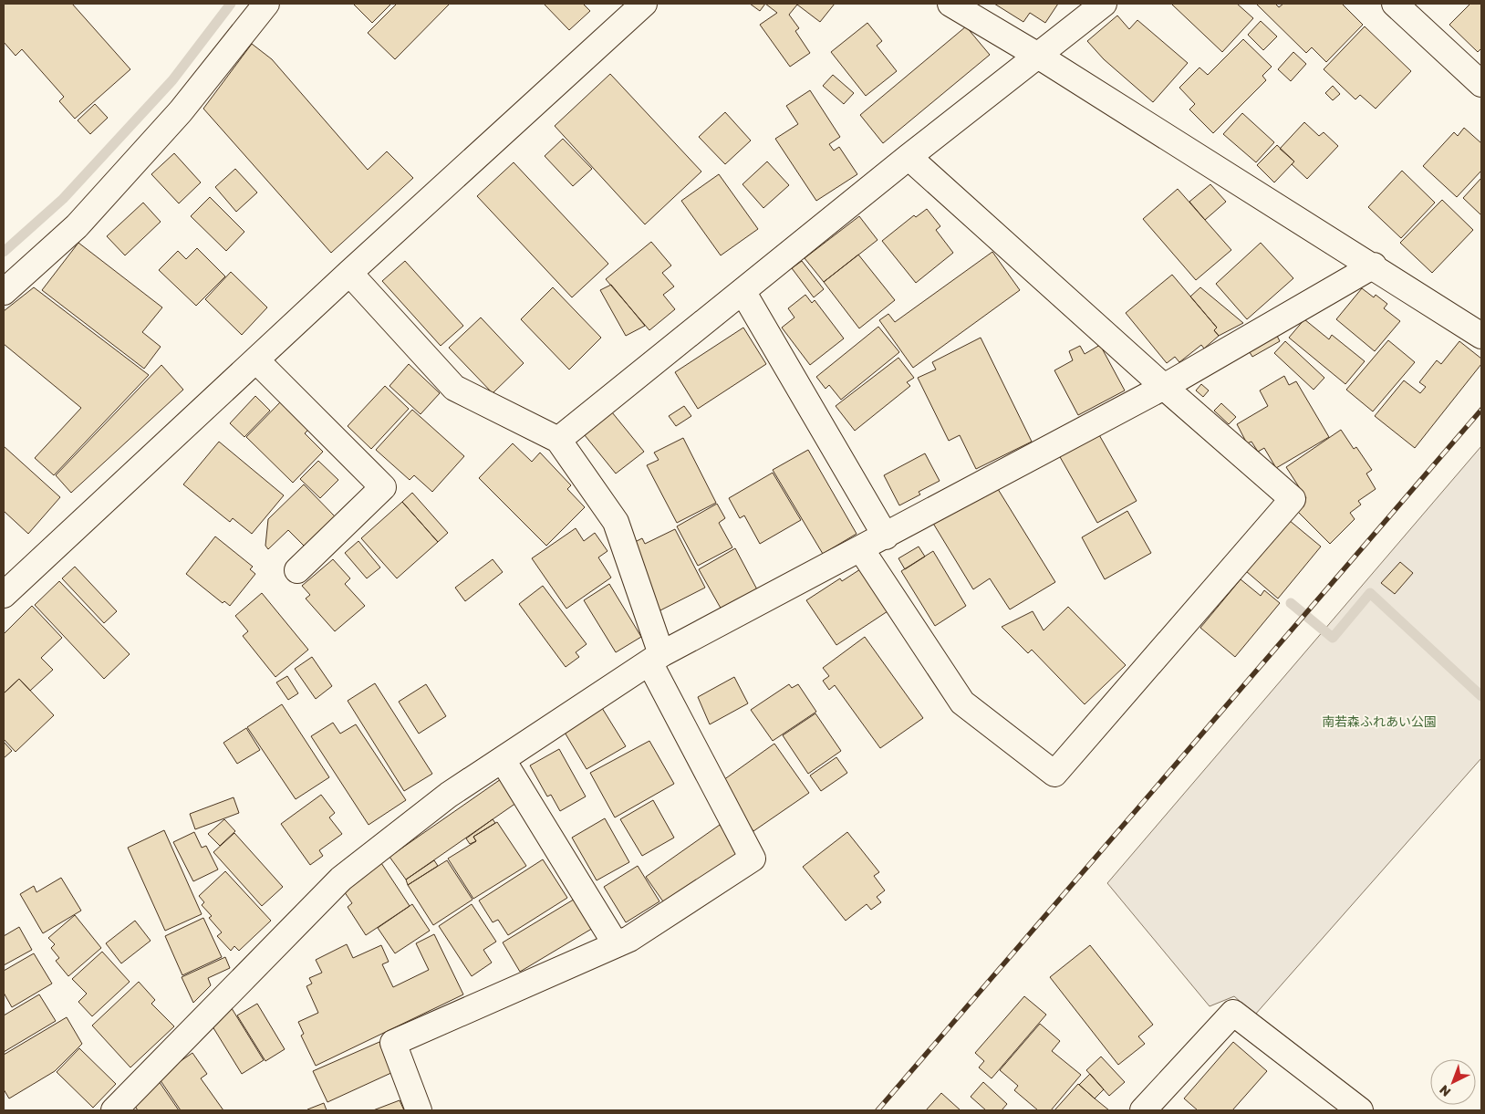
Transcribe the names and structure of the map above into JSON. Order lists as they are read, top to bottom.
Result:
{
  "parks": ["南若森ふれあい公園"],
  "north": "bottom left"
}
